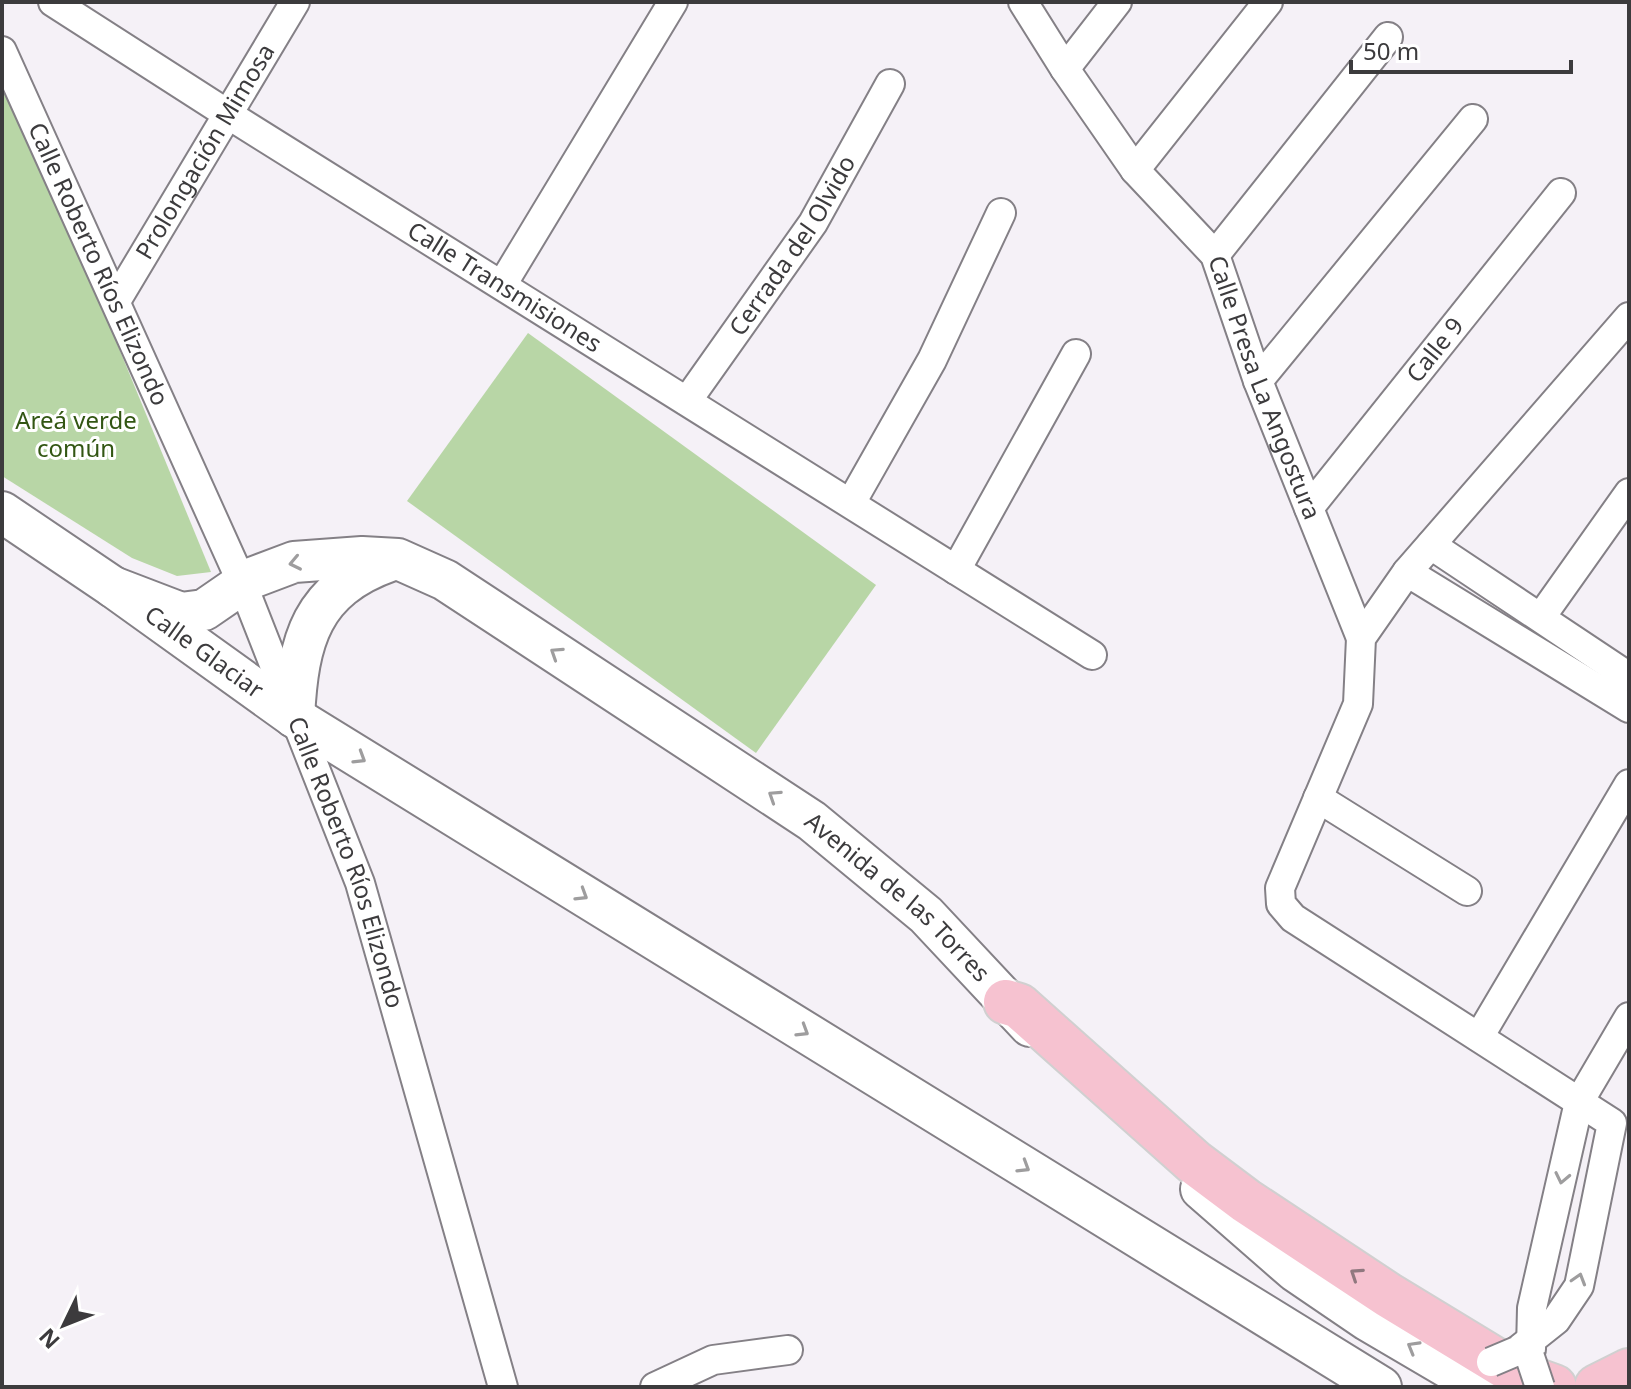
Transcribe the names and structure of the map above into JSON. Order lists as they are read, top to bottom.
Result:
{
  "streets": {
    "street": [
      "Prolongación Mimosa",
      "Cerrada del Olvido",
      "Calle Roberto Ríos Elizondo",
      "Calle Transmisiones",
      "Calle 9",
      "Calle Presa La Angostura",
      "Calle Glaciar",
      "Avenida de las Torres"
    ]
  },
  "crossings": [
    ["Prolongación Mimosa", "Calle Roberto Ríos Elizondo"],
    ["Prolongación Mimosa", "Calle Transmisiones"],
    ["Cerrada del Olvido", "Calle Transmisiones"],
    ["Calle Roberto Ríos Elizondo", "Calle Glaciar"],
    ["Calle Roberto Ríos Elizondo", "Avenida de las Torres"],
    ["Calle 9", "Calle Presa La Angostura"],
    ["Calle Glaciar", "Avenida de las Torres"]
  ],
  "parks": ["Areá verde común"],
  "scale_bar": "50 m",
  "north": "bottom left"
}
